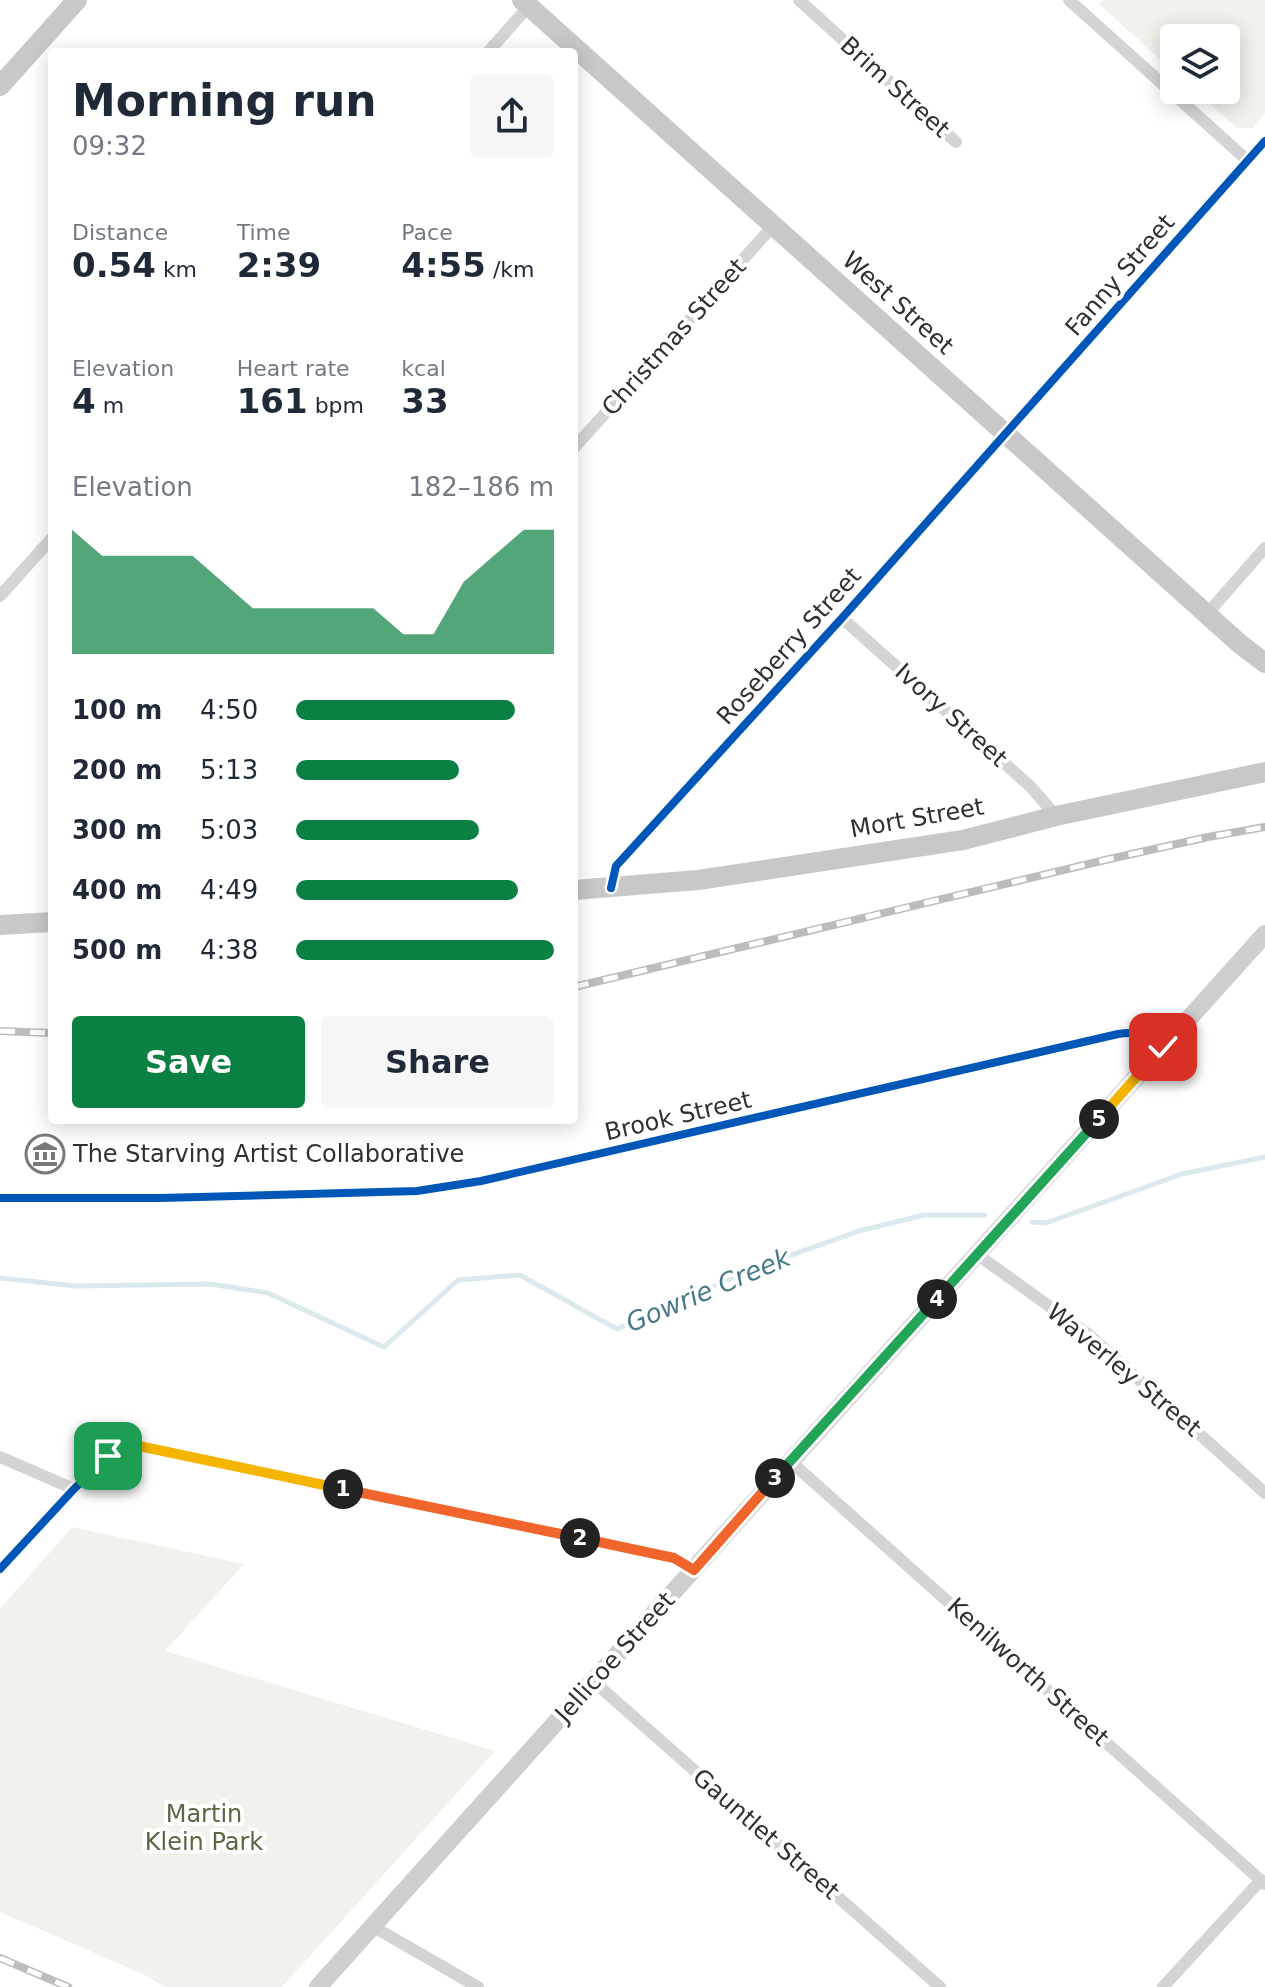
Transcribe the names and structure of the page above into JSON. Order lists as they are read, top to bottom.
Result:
{
  "streets": {
    "main road": ["West Street", "Mort Street", "Jellicoe Street"],
    "street": [
      "Brim Street",
      "Fanny Street",
      "Christmas Street",
      "Roseberry Street",
      "Ivory Street",
      "Brook Street",
      "Waverley Street",
      "Kenilworth Street",
      "Gauntlet Street"
    ]
  },
  "crossings": [
    ["Fanny Street", "West Street"],
    ["Fanny Street", "Roseberry Street"],
    ["West Street", "Christmas Street"],
    ["West Street", "Roseberry Street"],
    ["Roseberry Street", "Ivory Street"],
    ["Roseberry Street", "Mort Street"],
    ["Ivory Street", "Mort Street"],
    ["Brook Street", "Jellicoe Street"],
    ["Waverley Street", "Jellicoe Street"],
    ["Jellicoe Street", "Kenilworth Street"],
    ["Jellicoe Street", "Gauntlet Street"]
  ],
  "water": ["Gowrie Creek"],
  "parks": ["Martin Klein Park"],
  "places": {
    "museum": ["The Starving Artist Collaborative"]
  },
  "page": {
    "heading": ["Morning run", "09:32"],
    "stats": [
      ["Distance", "0.54 km"],
      ["Time", "2:39"],
      ["Pace", "4:55 /km"],
      ["Elevation", "4 m"],
      ["Heart rate", "161 bpm"],
      ["kcal", "33"]
    ],
    "chart": ["Elevation", "182–186 m"],
    "list": [
      {
        "name": "100 m",
        "note": "4:50"
      },
      {
        "name": "200 m",
        "note": "5:13"
      },
      {
        "name": "300 m",
        "note": "5:03"
      },
      {
        "name": "400 m",
        "note": "4:49"
      },
      {
        "name": "500 m",
        "note": "4:38"
      }
    ],
    "buttons": ["Save", "Share"],
    "pins": [
      "5",
      "4",
      "3",
      "1",
      "2"
    ]
  }
}
